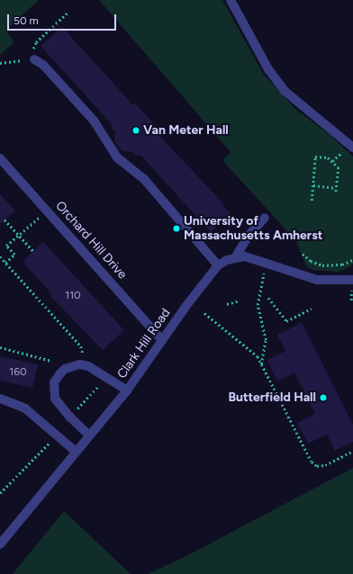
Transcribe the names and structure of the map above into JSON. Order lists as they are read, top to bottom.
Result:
{
  "streets": {
    "street": ["Orchard Hill Drive", "Clark Hill Road"]
  },
  "crossings": [
    ["Orchard Hill Drive", "Clark Hill Road"]
  ],
  "places": ["Van Meter Hall", "University of Massachusetts Amherst", "Butterfield Hall"],
  "house_numbers": ["110", "160"],
  "scale_bar": "50 m"
}
